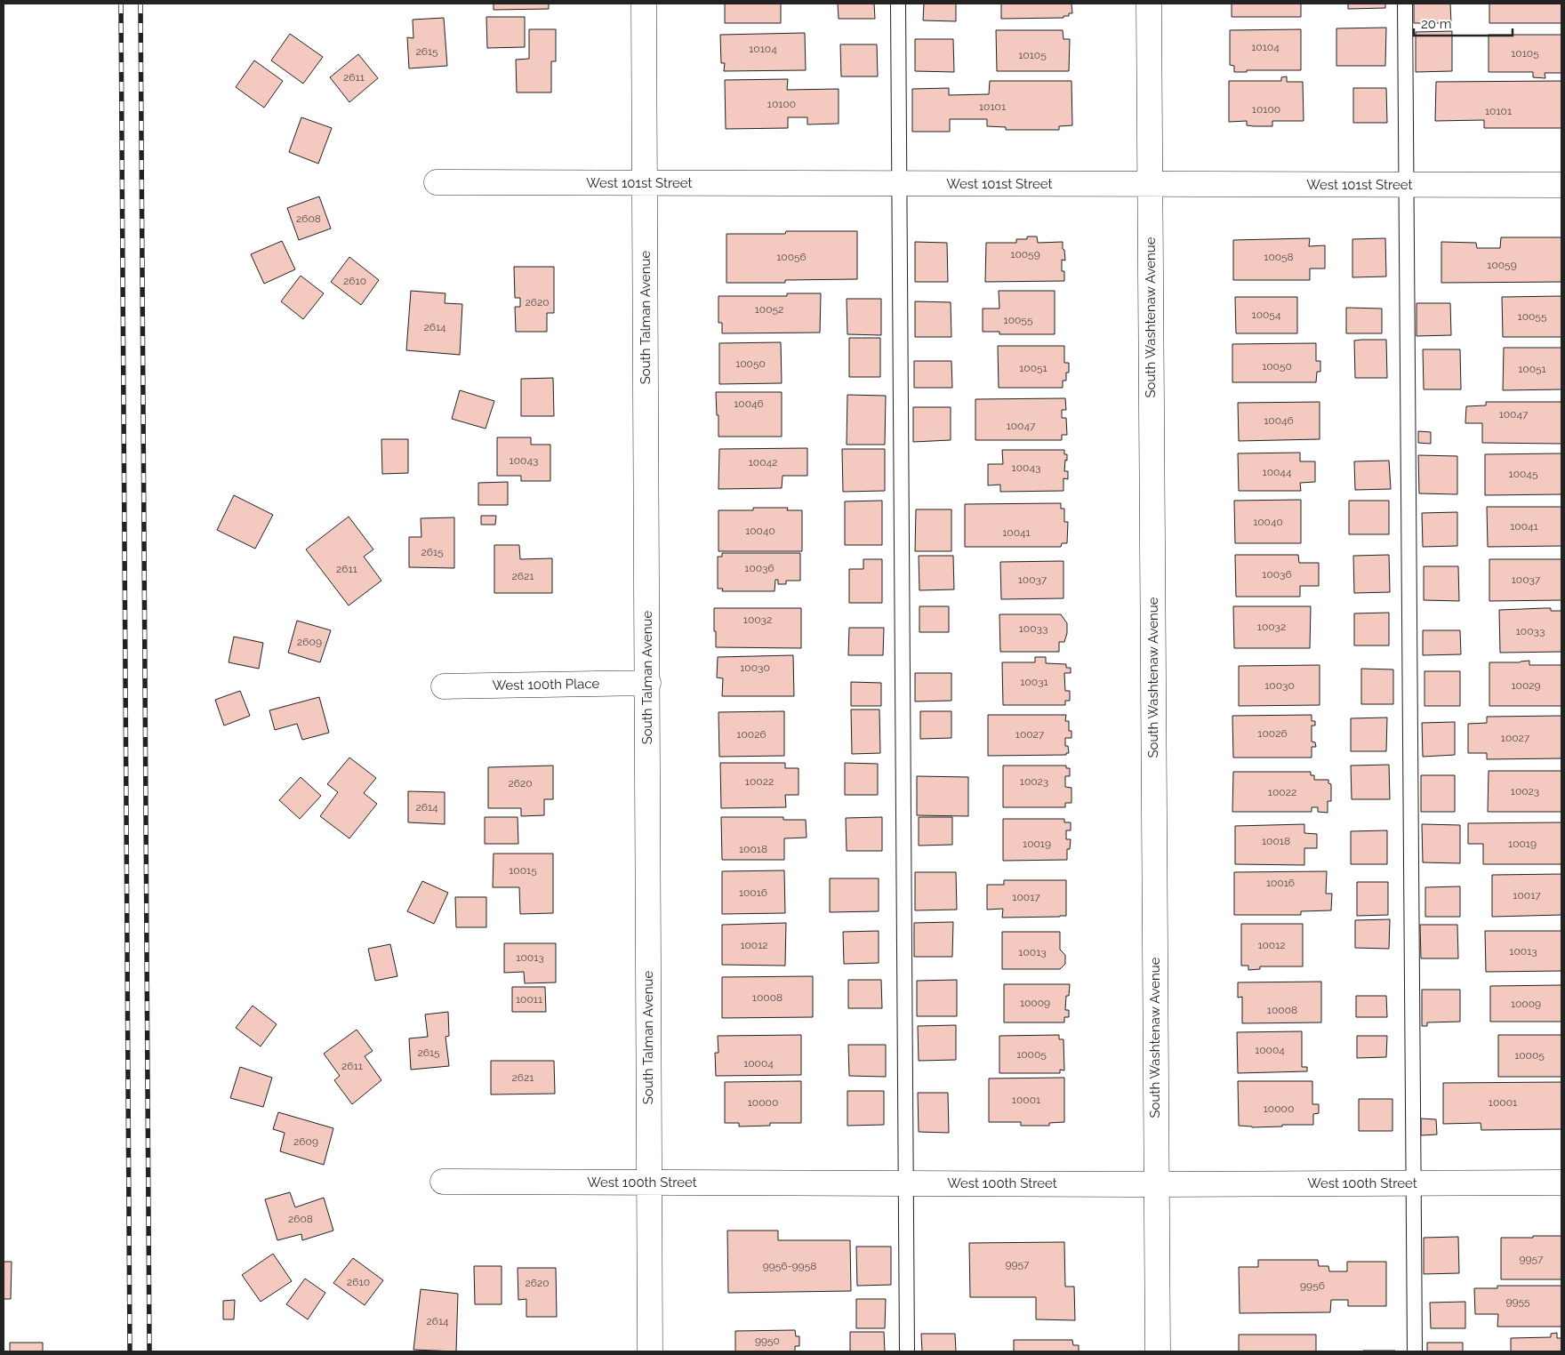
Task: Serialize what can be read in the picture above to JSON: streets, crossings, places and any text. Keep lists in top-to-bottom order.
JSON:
{
  "streets": {
    "street": [
      "West 101st Street",
      "South Talman Avenue",
      "South Washtenaw Avenue",
      "West 100th Place",
      "West 100th Street"
    ]
  },
  "crossings": [
    ["West 101st Street", "South Talman Avenue"],
    ["West 101st Street", "South Washtenaw Avenue"],
    ["South Talman Avenue", "West 100th Place"],
    ["South Talman Avenue", "West 100th Street"],
    ["South Washtenaw Avenue", "West 100th Street"]
  ],
  "house_numbers": [
    "10104",
    "10104",
    "2615",
    "10105",
    "10105",
    "2611",
    "10100",
    "10101",
    "10100",
    "10101",
    "2608",
    "10059",
    "10056",
    "10058",
    "10059",
    "2610",
    "2620",
    "10052",
    "10054",
    "10055",
    "10055",
    "2614",
    "10050",
    "10050",
    "10051",
    "10051",
    "10046",
    "10047",
    "10046",
    "10047",
    "10043",
    "10042",
    "10043",
    "10044",
    "10045",
    "10040",
    "10041",
    "10040",
    "10041",
    "2615",
    "10036",
    "2611",
    "10036",
    "2621",
    "10037",
    "10037",
    "10032",
    "10032",
    "10033",
    "10033",
    "2609",
    "10030",
    "10031",
    "10030",
    "10029",
    "10026",
    "10026",
    "10027",
    "10027",
    "10022",
    "10023",
    "2620",
    "10023",
    "10022",
    "2614",
    "10018",
    "10019",
    "10019",
    "10018",
    "10015",
    "10016",
    "10016",
    "10017",
    "10017",
    "10012",
    "10012",
    "10013",
    "10013",
    "10013",
    "10008",
    "10011",
    "10009",
    "10009",
    "10008",
    "10004",
    "2615",
    "10005",
    "10005",
    "10004",
    "2611",
    "2621",
    "10001",
    "10000",
    "10001",
    "10000",
    "2609",
    "2608",
    "9957",
    "9957",
    "9956-9958",
    "2610",
    "2620",
    "9956",
    "9955",
    "2614",
    "9950"
  ],
  "scale_bar": "20 m"
}
